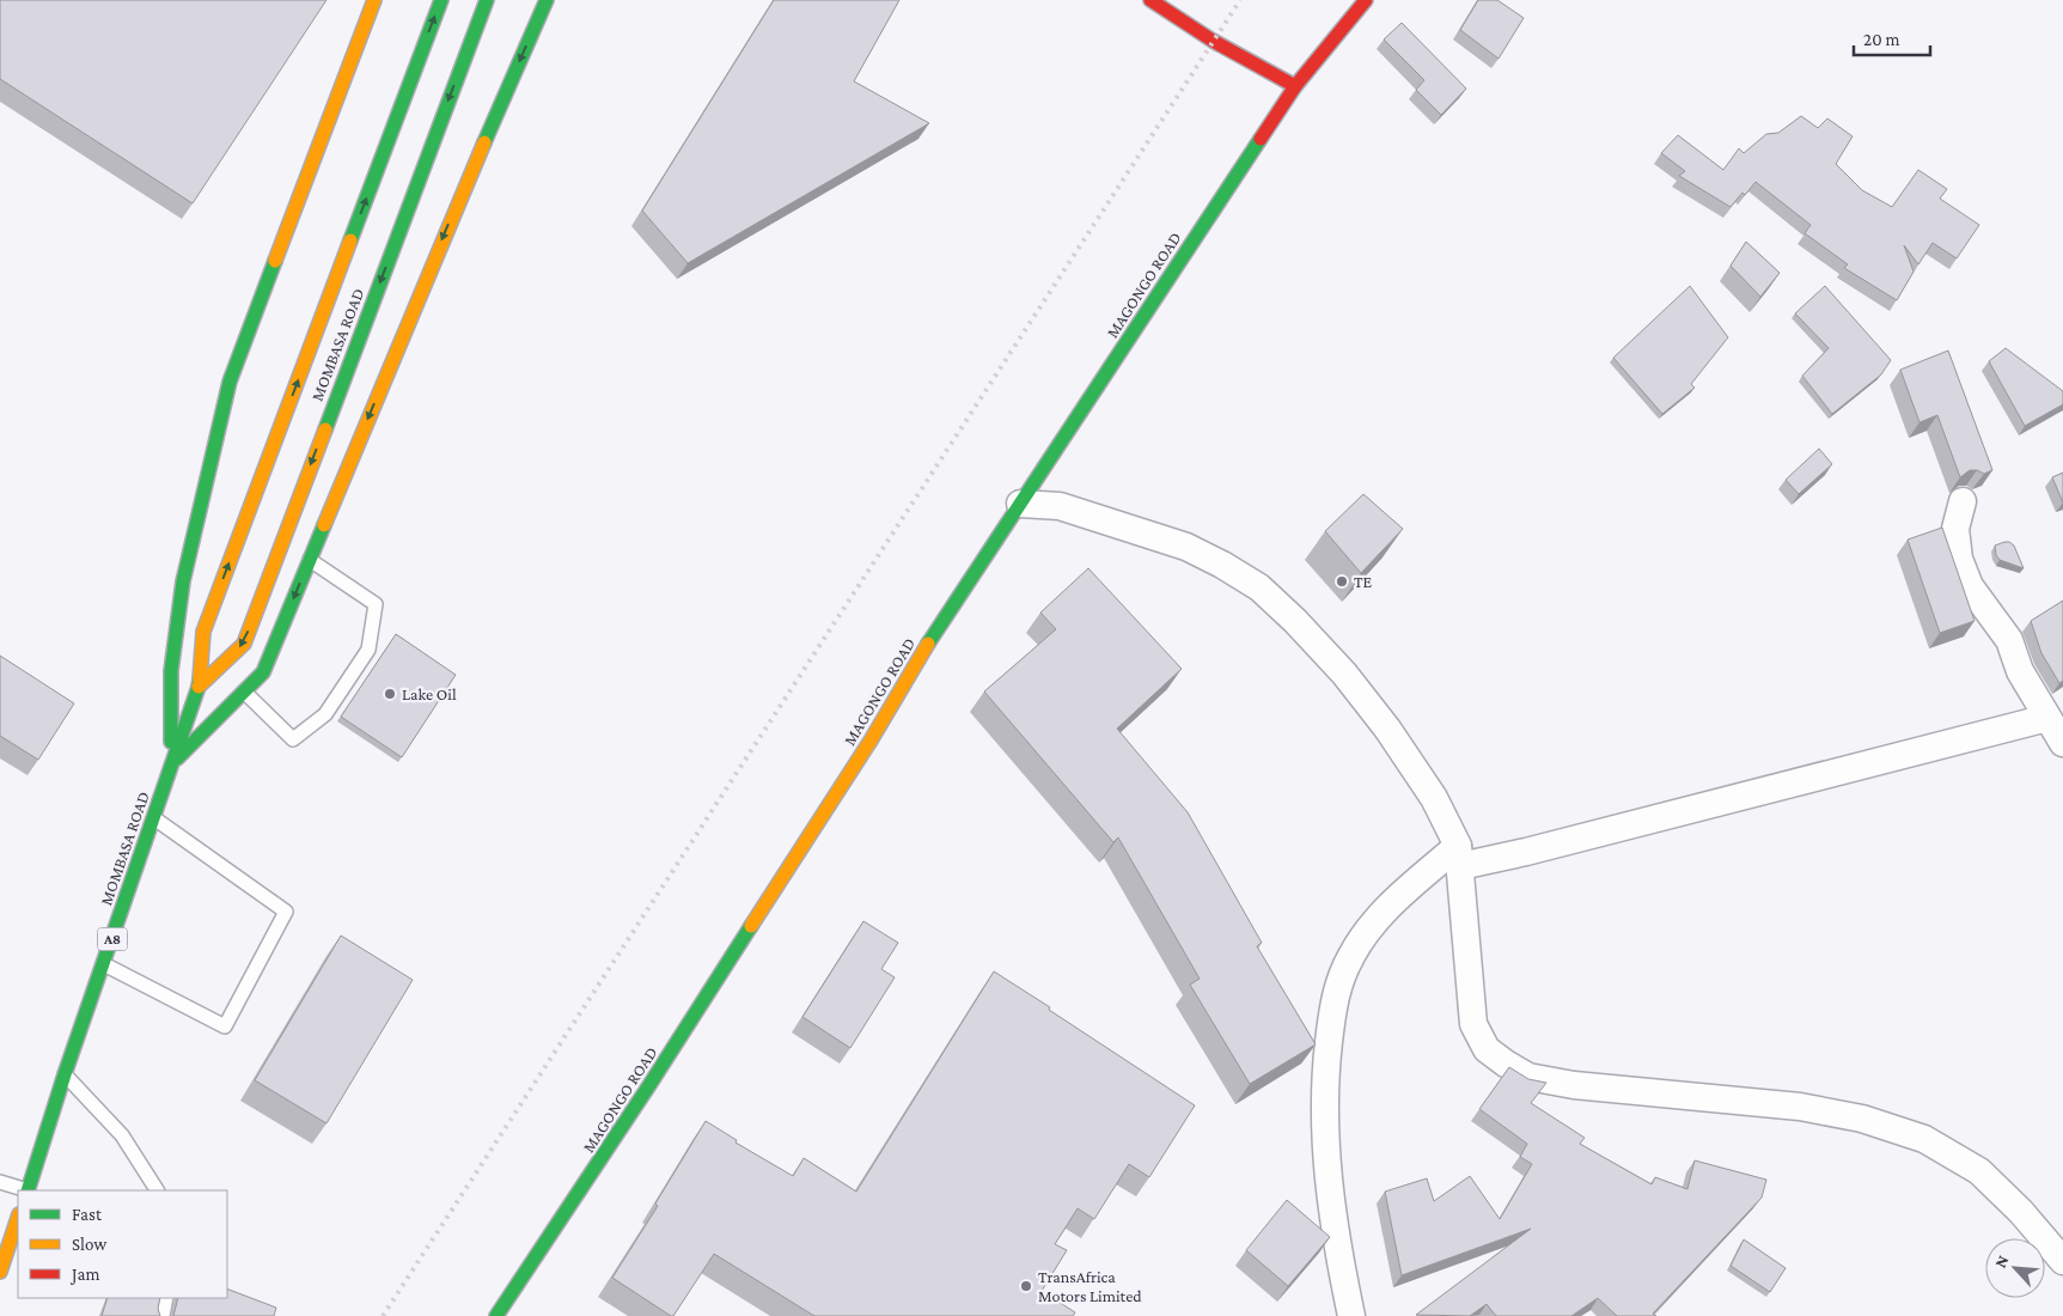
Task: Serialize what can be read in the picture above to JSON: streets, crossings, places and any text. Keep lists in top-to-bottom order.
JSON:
{
  "streets": {
    "main road": ["MAGONGO ROAD", "MOMBASA ROAD", "A8"]
  },
  "places": ["TE", "Lake Oil", "TransAfrica Motors Limited"],
  "legend": ["Fast", "Slow", "Jam"],
  "scale_bar": "20 m",
  "north": "top left"
}
